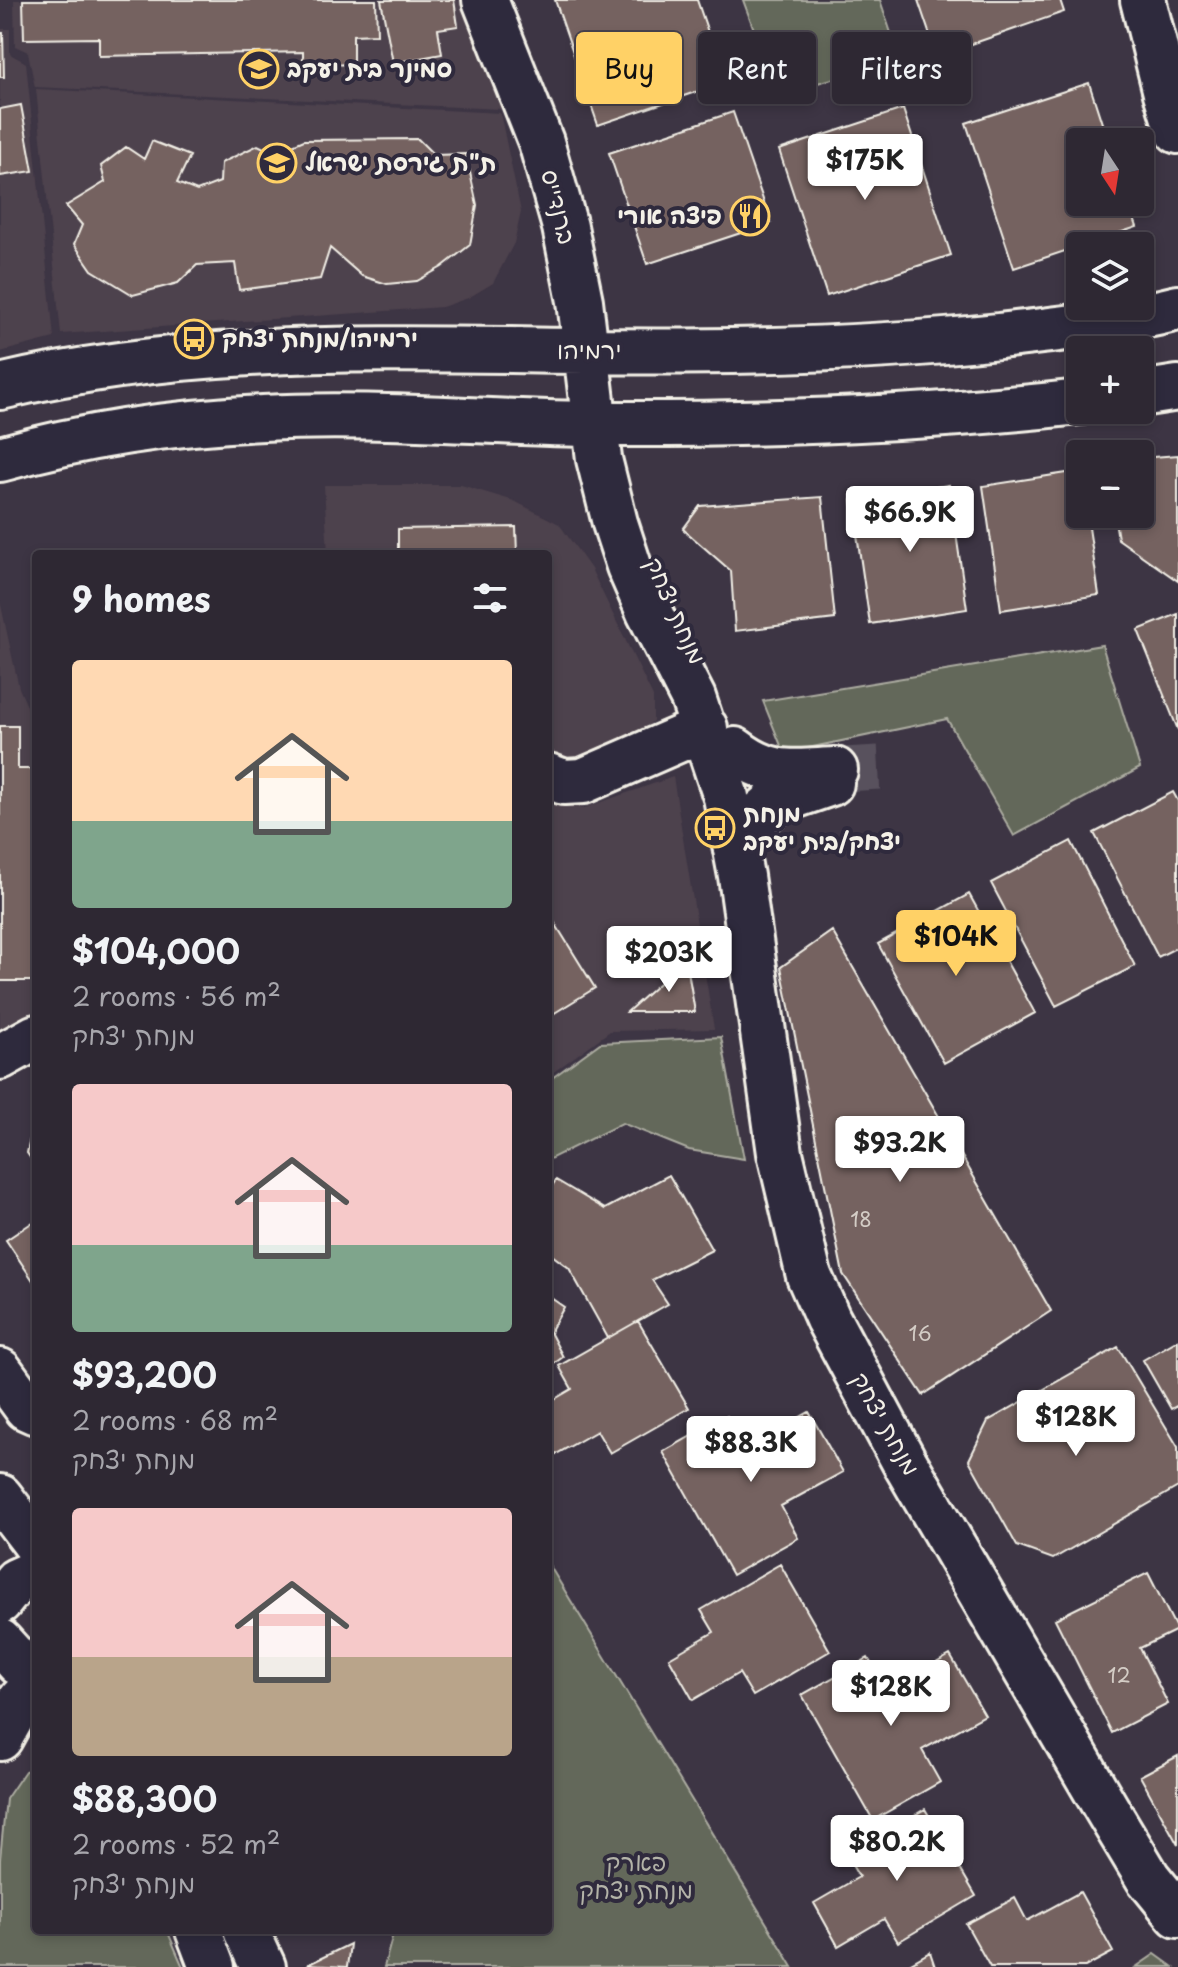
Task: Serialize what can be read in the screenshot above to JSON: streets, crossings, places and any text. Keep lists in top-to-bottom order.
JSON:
{
  "streets": {
    "street": ["ברנדייס", "ירמיהו", "מנחת יצחק"]
  },
  "crossings": [
    ["ברנדייס", "ירמיהו"],
    ["ברנדייס", "מנחת יצחק"]
  ],
  "parks": ["פארק מנחת יצחק"],
  "places": {
    "school or university": ["סמינר בית יעקב", "ת\"ת גירסת ישראל"],
    "restaurant": ["פיצה אורי"],
    "bus stop": ["ירמיהו/מנחת יצחק", "מנחת יצחק/בית יעקב"]
  },
  "house_numbers": ["18", "16", "12"],
  "north": "bottom",
  "page": {
    "chip": ["Buy", "Rent", "Filters"],
    "map_buttons": ["+", "−"],
    "price": [
      "$175K",
      "$66.9K",
      "$104K",
      "$203K",
      "$93.2K",
      "$128K",
      "$88.3K",
      "$128K",
      "$80.2K"
    ],
    "heading": "9 homes",
    "list": [
      {
        "name": "$104,000",
        "note": "2 rooms · 56 m² · מנחת יצחק"
      },
      {
        "name": "$93,200",
        "note": "2 rooms · 68 m² · מנחת יצחק"
      },
      {
        "name": "$88,300",
        "note": "2 rooms · 52 m² · מנחת יצחק"
      }
    ]
  }
}
